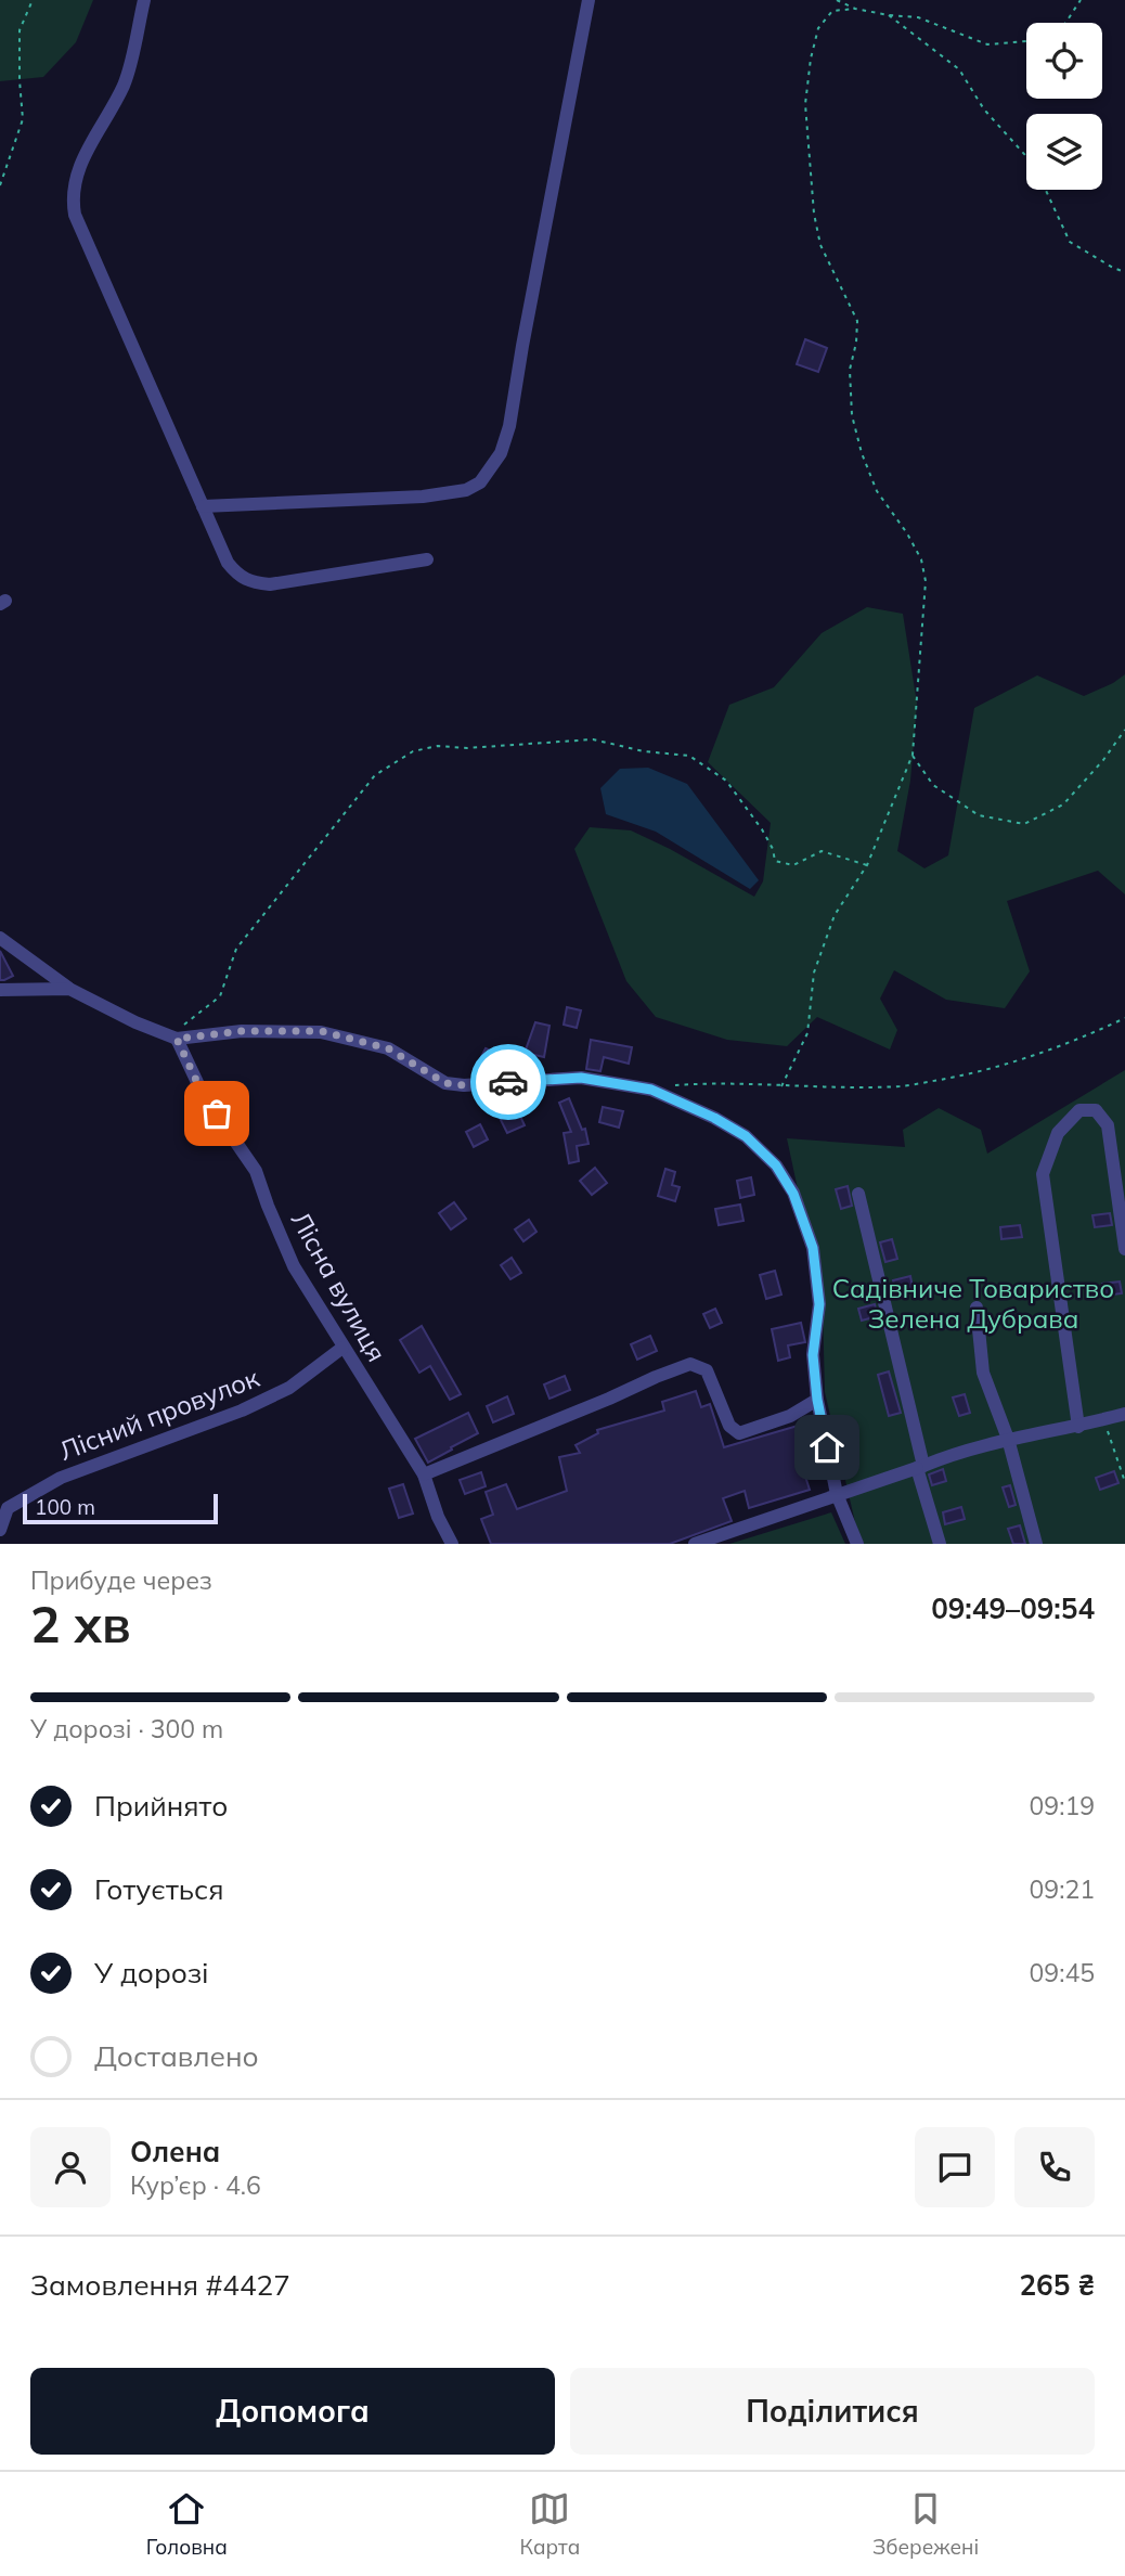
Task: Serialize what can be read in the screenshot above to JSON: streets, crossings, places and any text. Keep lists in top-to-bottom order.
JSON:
{
  "streets": {
    "street": ["Лісна вулиця", "Лісний провулок"]
  },
  "crossings": [
    ["Лісна вулиця", "Лісний провулок"]
  ],
  "parks": ["Садівниче Товариство Зелена Дубрава"],
  "scale_bar": "100 m",
  "page": {
    "scale": "100 m",
    "heading": ["2 хв", "Прибуде через", "09:49–09:54"],
    "panel": [
      "Олена",
      "Кур’єр · 4.6",
      "Замовлення #4427",
      "265 ₴"
    ],
    "bar": "У дорозі · 300 m",
    "list": [
      ["Прийнято", "09:19"],
      ["Готується", "09:21"],
      ["У дорозі", "09:45"],
      "Доставлено"
    ],
    "buttons": ["Допомога", "Поділитися"],
    "tabs": ["Головна", "Карта", "Збережені"]
  }
}
